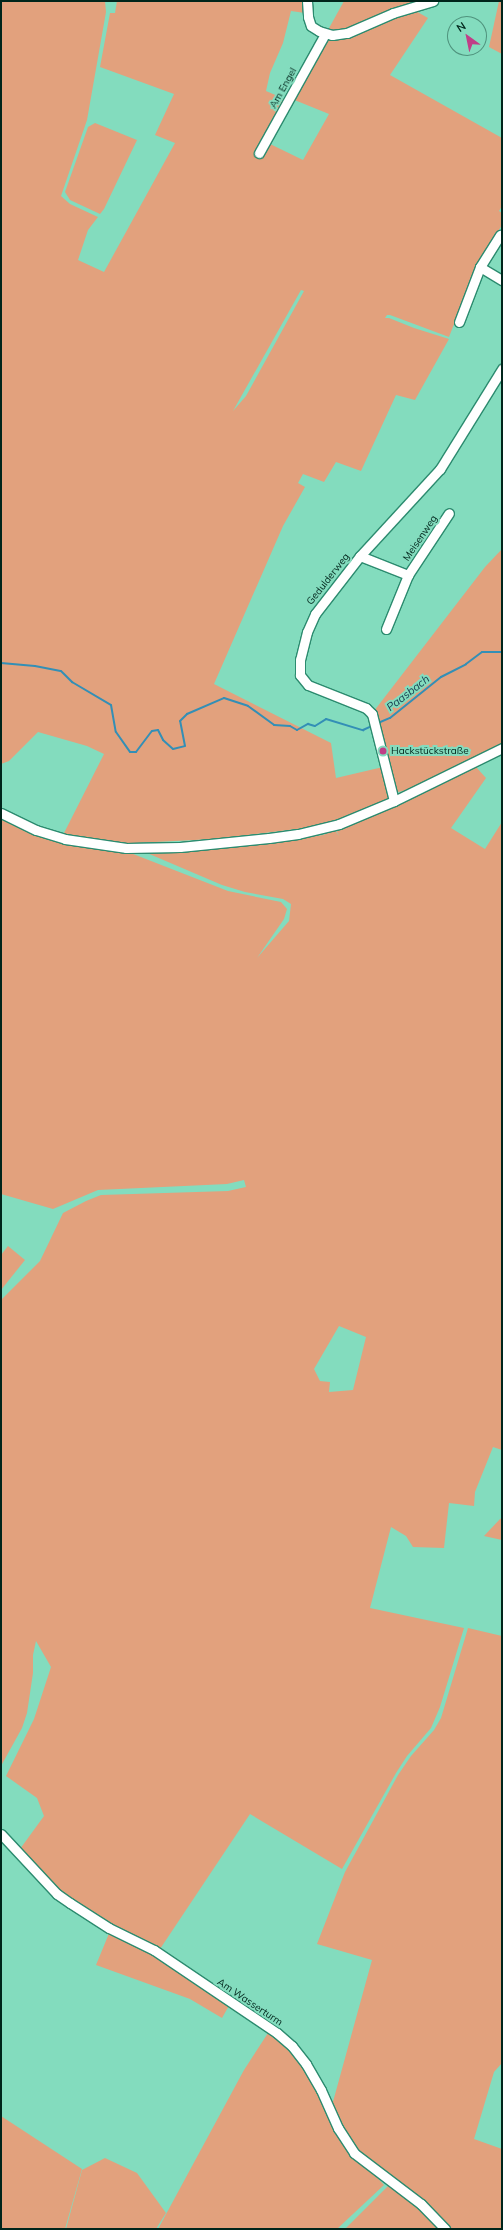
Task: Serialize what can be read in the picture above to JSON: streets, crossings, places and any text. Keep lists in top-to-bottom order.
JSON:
{
  "streets": {
    "street": [
      "Am Engel",
      "Meisenweg",
      "Gedulderweg",
      "Am Wasserturm"
    ]
  },
  "crossings": [
    ["Meisenweg", "Gedulderweg"]
  ],
  "water": ["Paasbach"],
  "places": ["Hackstückstraße"],
  "north": "top left"
}
